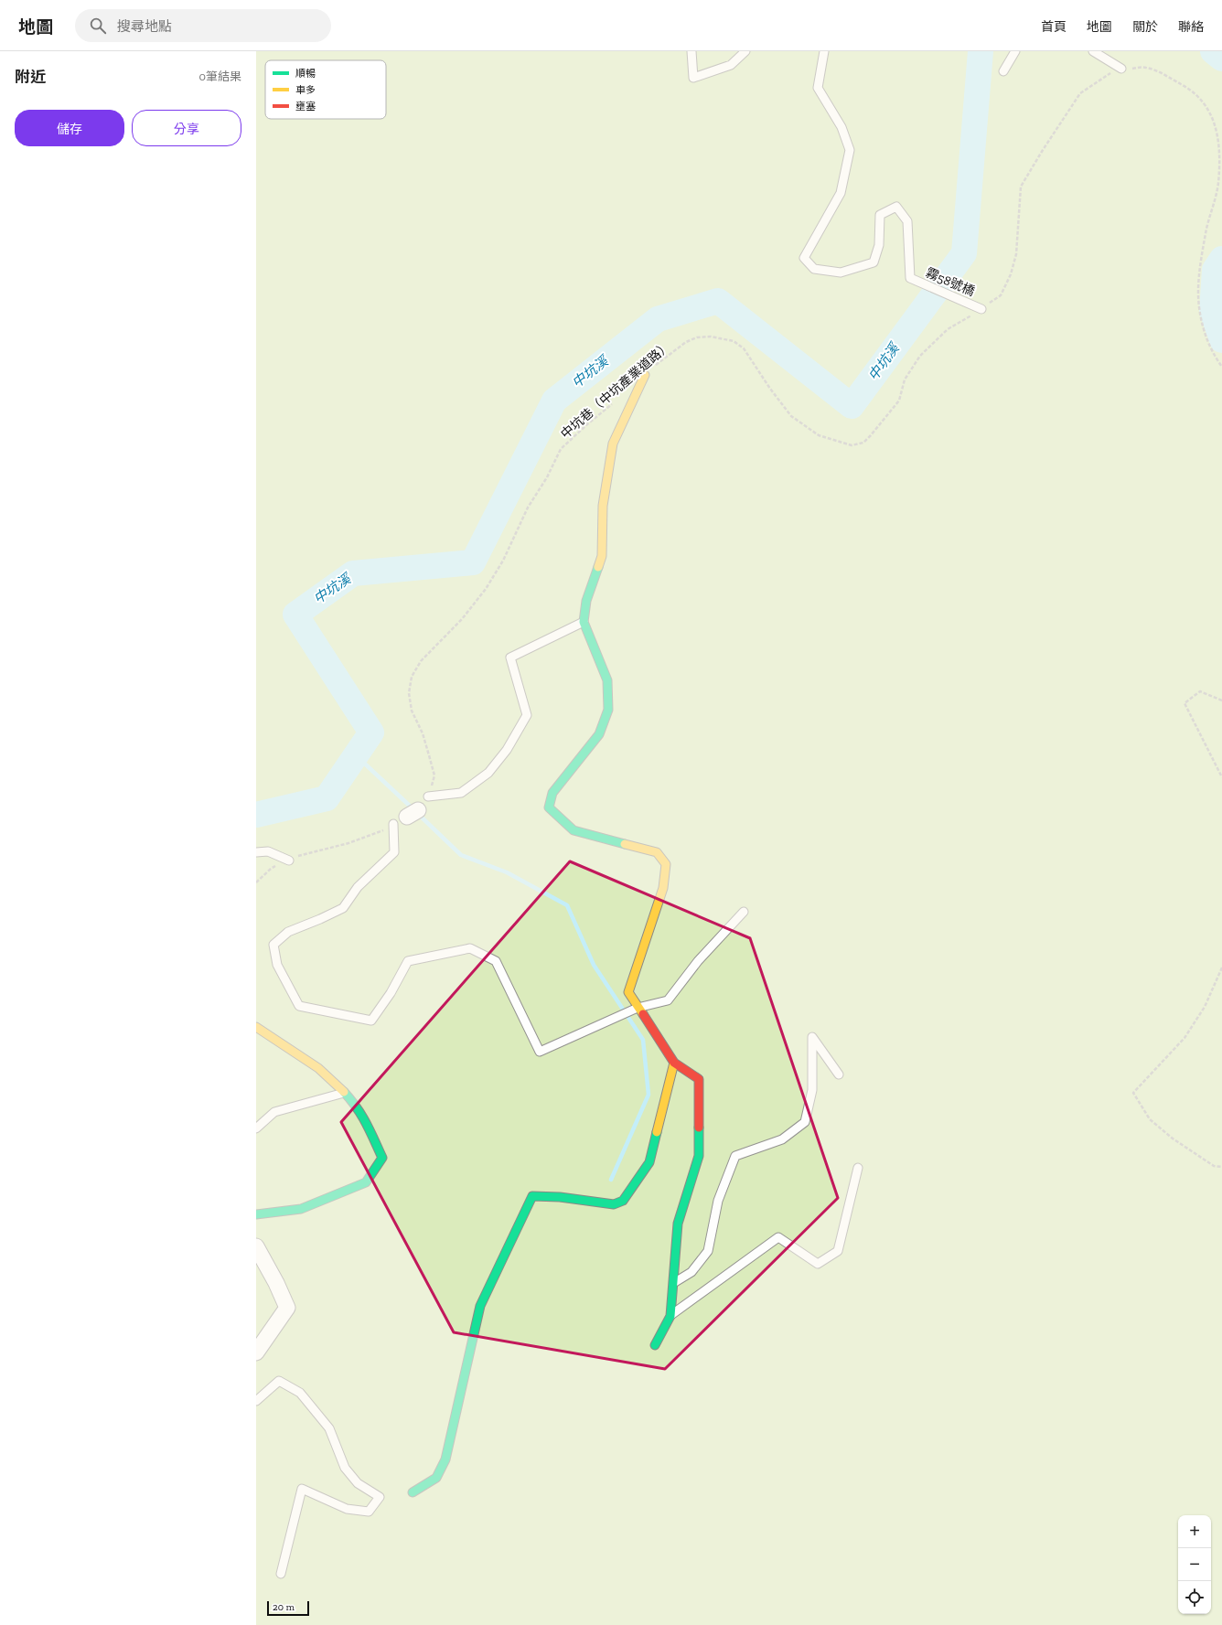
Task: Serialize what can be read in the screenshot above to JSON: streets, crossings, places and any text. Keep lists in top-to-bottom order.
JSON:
{
  "streets": {
    "lane": ["霧58號橋"],
    "path": ["中坑巷（中坑產業道路）"]
  },
  "crossings": [
    ["霧58號橋", "中坑巷（中坑產業道路）"]
  ],
  "water": ["中坑溪"],
  "legend": ["順暢", "車多", "壅塞"],
  "scale_bar": "20 m",
  "page": {
    "header": "地圖",
    "search": "搜尋地點",
    "nav": [
      "首頁",
      "地圖",
      "關於",
      "聯絡"
    ],
    "heading": ["附近", "0筆結果"],
    "buttons": ["儲存", "分享"],
    "map_buttons": ["+", "−"],
    "scale": "20 m"
  }
}
